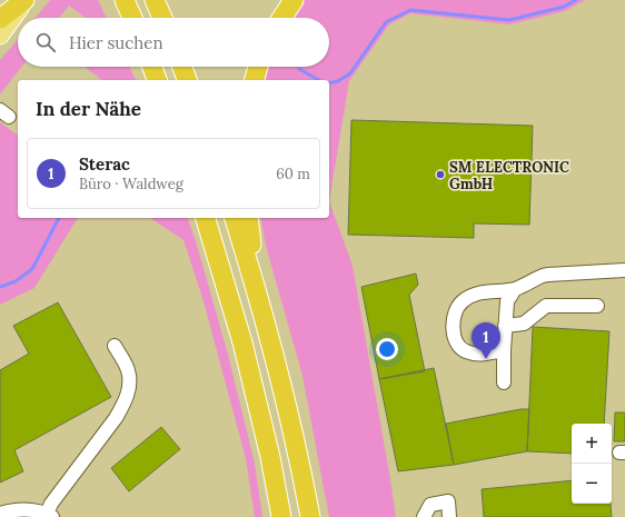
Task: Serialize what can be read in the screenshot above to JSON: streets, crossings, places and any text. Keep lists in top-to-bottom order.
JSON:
{
  "places": ["SM ELECTRONIC GmbH"],
  "page": {
    "search": "Hier suchen",
    "heading": "In der Nähe",
    "list": [
      {
        "mark": "1",
        "name": "Sterac",
        "note": "Büro · Waldweg",
        "value": "60 m"
      }
    ],
    "pins": "1",
    "map_buttons": ["+", "−"]
  }
}
